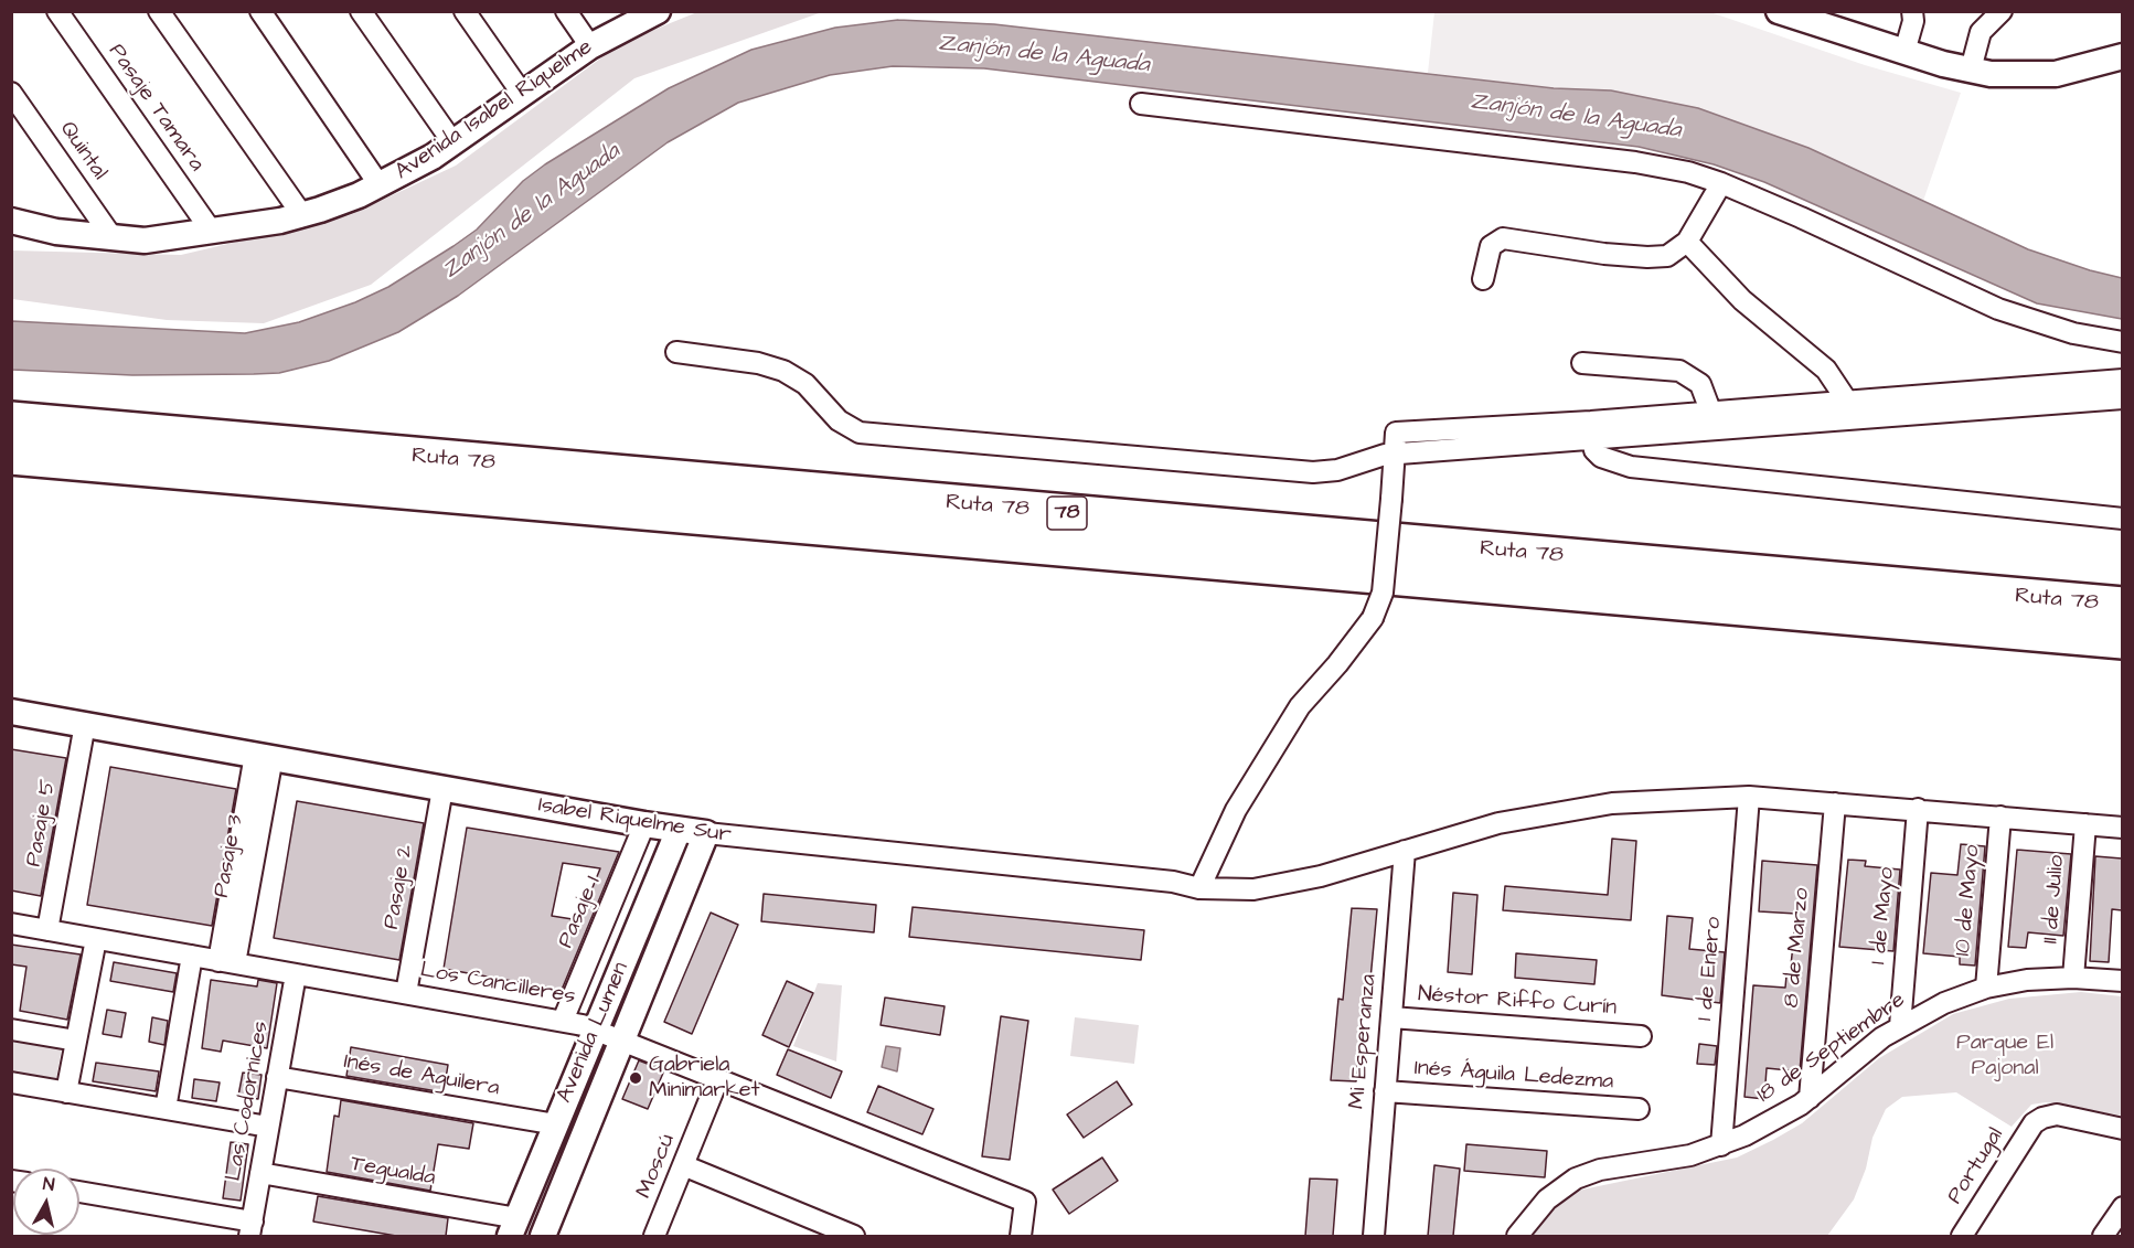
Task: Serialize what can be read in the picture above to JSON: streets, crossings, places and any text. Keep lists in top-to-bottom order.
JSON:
{
  "streets": {
    "highway": ["Ruta 78", "78"],
    "street": [
      "Pasaje Tamara",
      "Avenida Isabel Riquelme",
      "Quintal",
      "Isabel Riquelme Sur",
      "Pasaje 5",
      "Pasaje 2",
      "11 de Julio",
      "10 de Mayo",
      "Pasaje 1",
      "1 de Mayo",
      "8 de Marzo",
      "1 de Enero",
      "Los Cancilleres",
      "Néstor Riffo Curín",
      "Avenida Lumen",
      "Mi Esperanza",
      "18 de Septiembre",
      "Inés de Aguilera",
      "Inés Águila Ledezma",
      "Las Codornices",
      "Moscú",
      "Portugal",
      "Tegualda"
    ]
  },
  "crossings": [
    ["Pasaje Tamara", "Avenida Isabel Riquelme"],
    ["Avenida Isabel Riquelme", "Quintal"],
    ["Isabel Riquelme Sur", "Pasaje 5"],
    ["Isabel Riquelme Sur", "Pasaje 2"],
    ["Isabel Riquelme Sur", "11 de Julio"],
    ["Isabel Riquelme Sur", "10 de Mayo"],
    ["Isabel Riquelme Sur", "Pasaje 1"],
    ["Isabel Riquelme Sur", "1 de Mayo"],
    ["Isabel Riquelme Sur", "8 de Marzo"],
    ["Isabel Riquelme Sur", "1 de Enero"],
    ["Isabel Riquelme Sur", "Avenida Lumen"],
    ["Isabel Riquelme Sur", "Mi Esperanza"],
    ["Pasaje 5", "Los Cancilleres"],
    ["Pasaje 2", "Los Cancilleres"],
    ["11 de Julio", "18 de Septiembre"],
    ["10 de Mayo", "18 de Septiembre"],
    ["Pasaje 1", "Los Cancilleres"],
    ["1 de Mayo", "18 de Septiembre"],
    ["8 de Marzo", "18 de Septiembre"],
    ["1 de Enero", "18 de Septiembre"],
    ["Los Cancilleres", "Avenida Lumen"],
    ["Los Cancilleres", "Las Codornices"],
    ["Los Cancilleres", "Moscú"],
    ["Néstor Riffo Curín", "Mi Esperanza"],
    ["Avenida Lumen", "Inés de Aguilera"],
    ["Avenida Lumen", "Tegualda"],
    ["Mi Esperanza", "Inés Águila Ledezma"],
    ["Inés de Aguilera", "Las Codornices"],
    ["Las Codornices", "Tegualda"]
  ],
  "water": ["Zanjón de la Aguada"],
  "parks": ["Parque El Pajonal"],
  "places": ["Gabriela Minimarket"],
  "north": "top"
}
